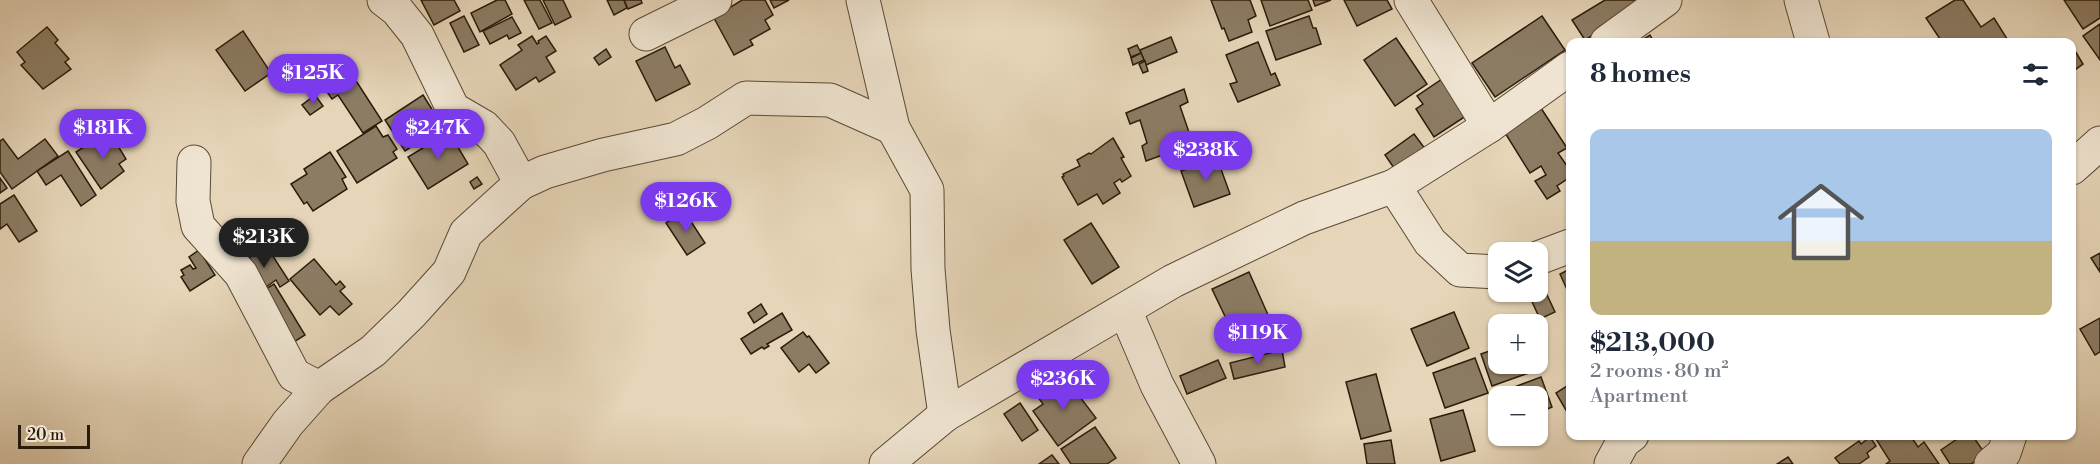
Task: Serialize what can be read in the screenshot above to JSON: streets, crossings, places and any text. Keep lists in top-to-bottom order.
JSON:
{
  "scale_bar": "20 m",
  "page": {
    "heading": "8 homes",
    "price": [
      "$125K",
      "$181K",
      "$247K",
      "$238K",
      "$126K",
      "$213K",
      "$119K",
      "$236K"
    ],
    "list": [
      {
        "name": "$213,000",
        "note": "2 rooms · 80 m² · Apartment"
      }
    ],
    "map_buttons": ["+", "−"],
    "scale": "20 m"
  }
}
